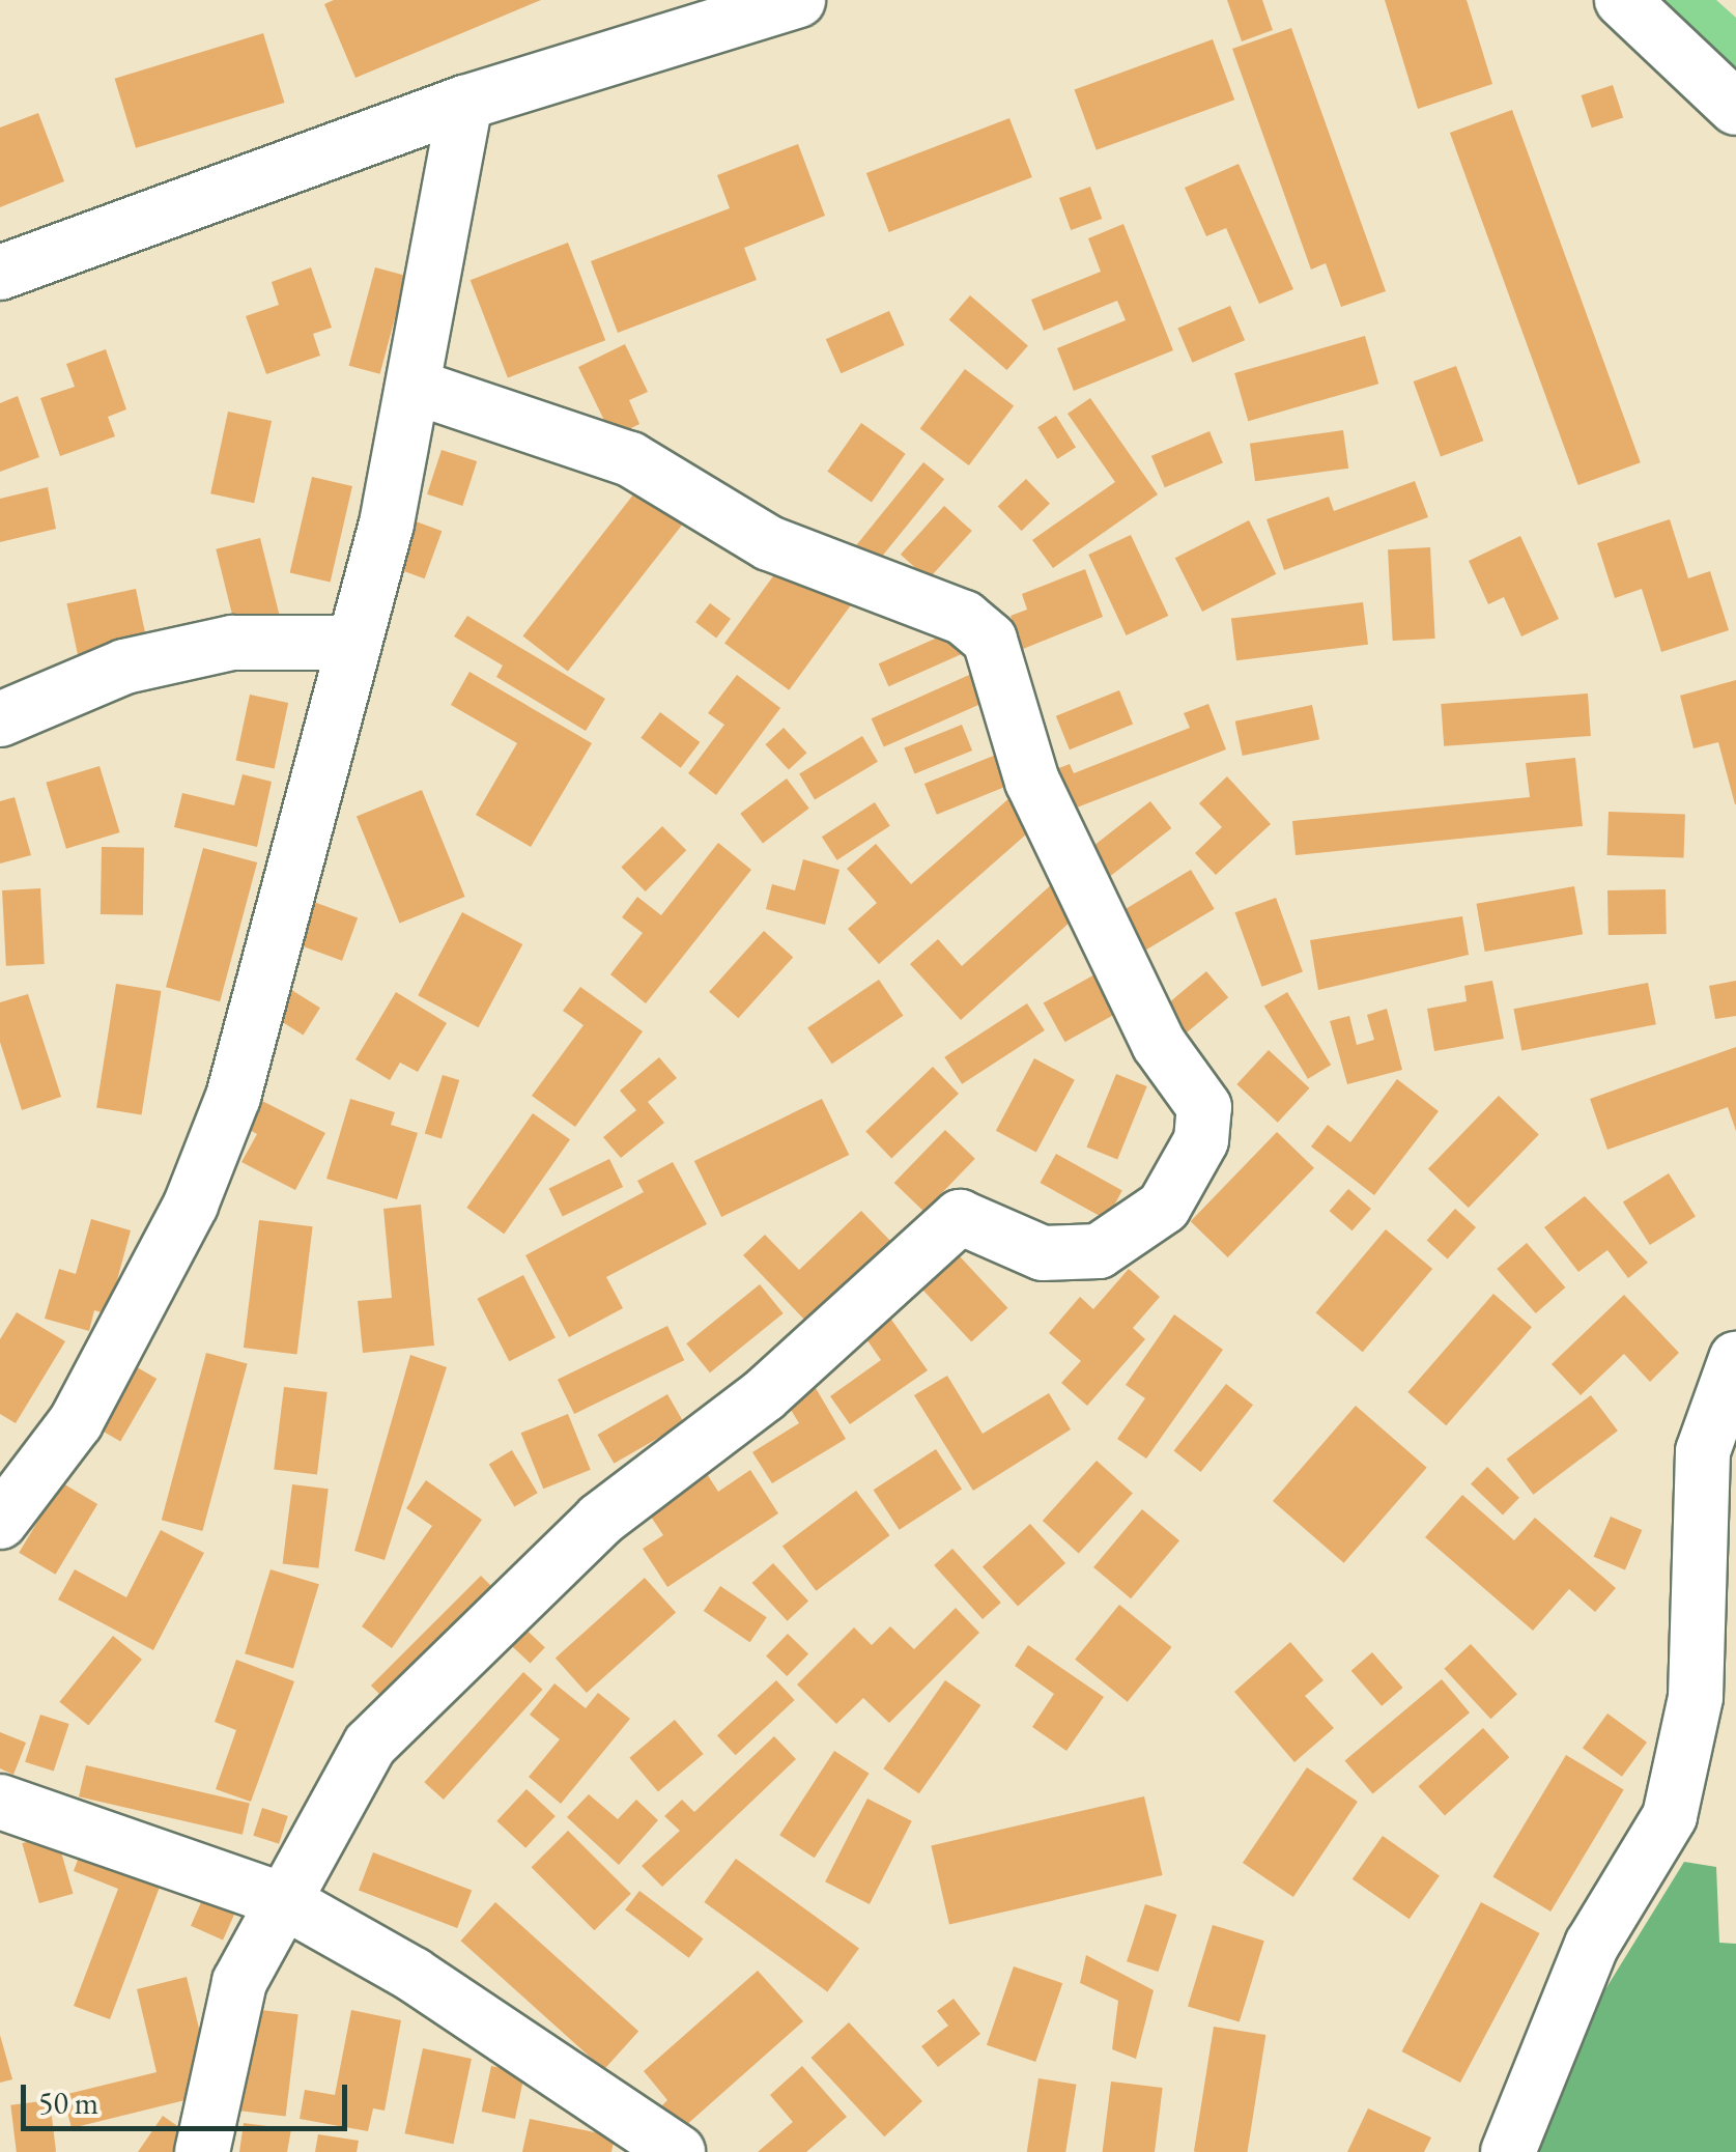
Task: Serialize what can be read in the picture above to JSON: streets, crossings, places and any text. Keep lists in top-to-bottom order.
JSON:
{
  "scale_bar": "50 m"
}
